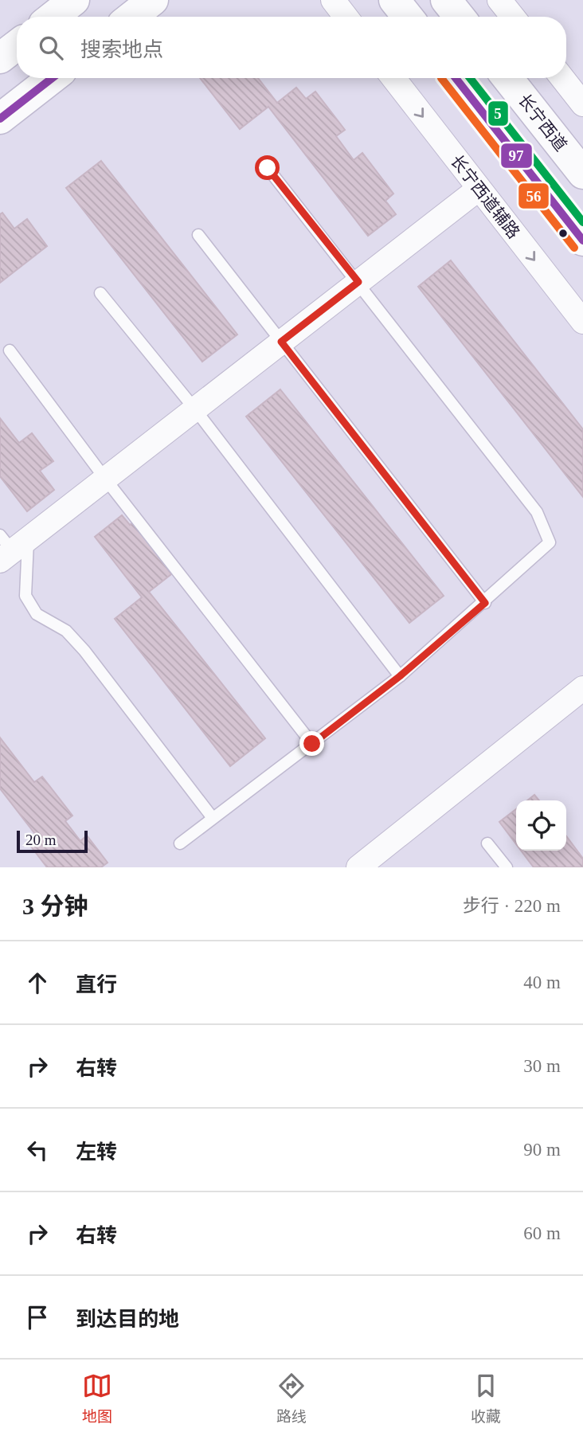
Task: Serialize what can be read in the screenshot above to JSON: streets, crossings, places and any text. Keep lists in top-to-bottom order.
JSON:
{
  "streets": {
    "main road": ["长宁西道"],
    "street": ["长宁西道辅路"]
  },
  "one_way": ["长宁西道辅路"],
  "lines": ["transit line 97", "transit line 56", "transit line 5"],
  "scale_bar": "20 m",
  "page": {
    "search": "搜索地点",
    "scale": "20 m",
    "heading": ["3 分钟", "步行 · 220 m"],
    "list": [
      ["直行", "40 m"],
      ["右转", "30 m"],
      ["左转", "90 m"],
      ["右转", "60 m"],
      "到达目的地"
    ],
    "nav": ["地图", "路线", "收藏"]
  }
}
